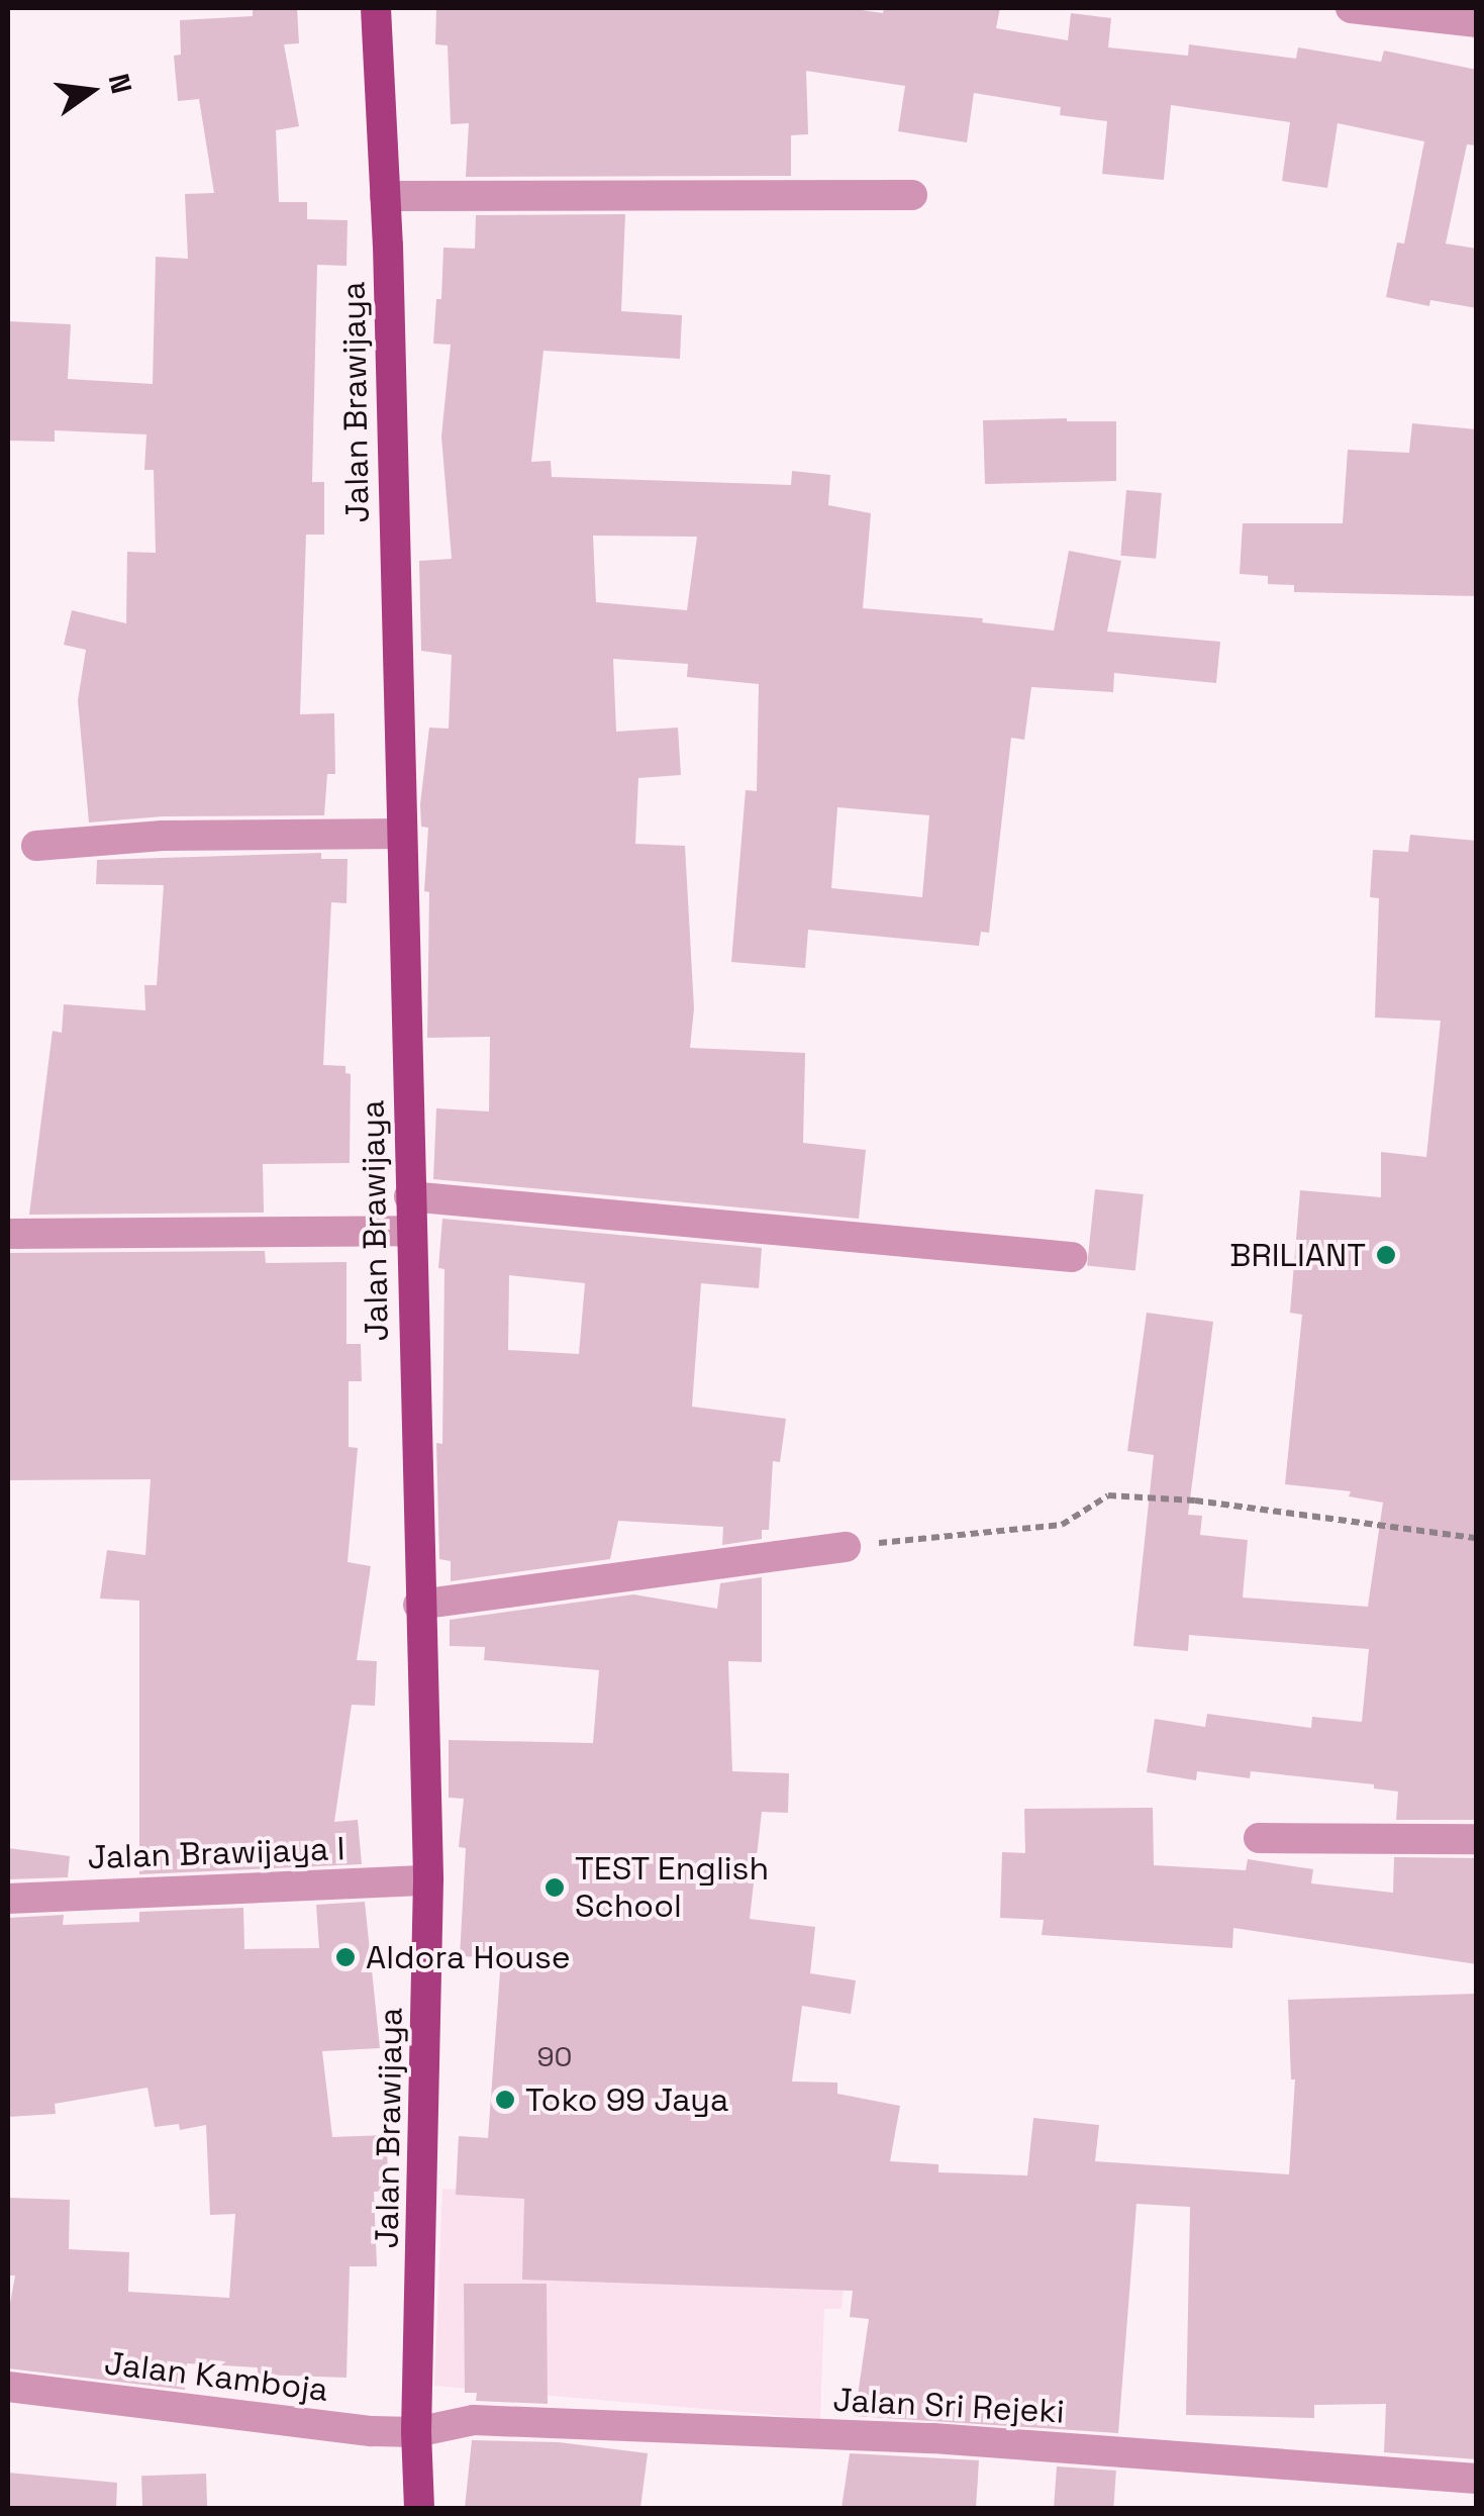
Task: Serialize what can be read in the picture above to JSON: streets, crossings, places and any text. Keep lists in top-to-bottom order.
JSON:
{
  "streets": {
    "main road": ["Jalan Brawijaya"],
    "street": ["Jalan Brawijaya I", "Jalan Kamboja", "Jalan Sri Rejeki"]
  },
  "crossings": [
    ["Jalan Brawijaya", "Jalan Brawijaya I"],
    ["Jalan Brawijaya", "Jalan Kamboja"],
    ["Jalan Brawijaya", "Jalan Sri Rejeki"],
    ["Jalan Kamboja", "Jalan Sri Rejeki"]
  ],
  "places": [
    "BRILIANT",
    "TEST English School",
    "Aldora House",
    "Toko 99 Jaya"
  ],
  "house_numbers": ["90"],
  "north": "right"
}
